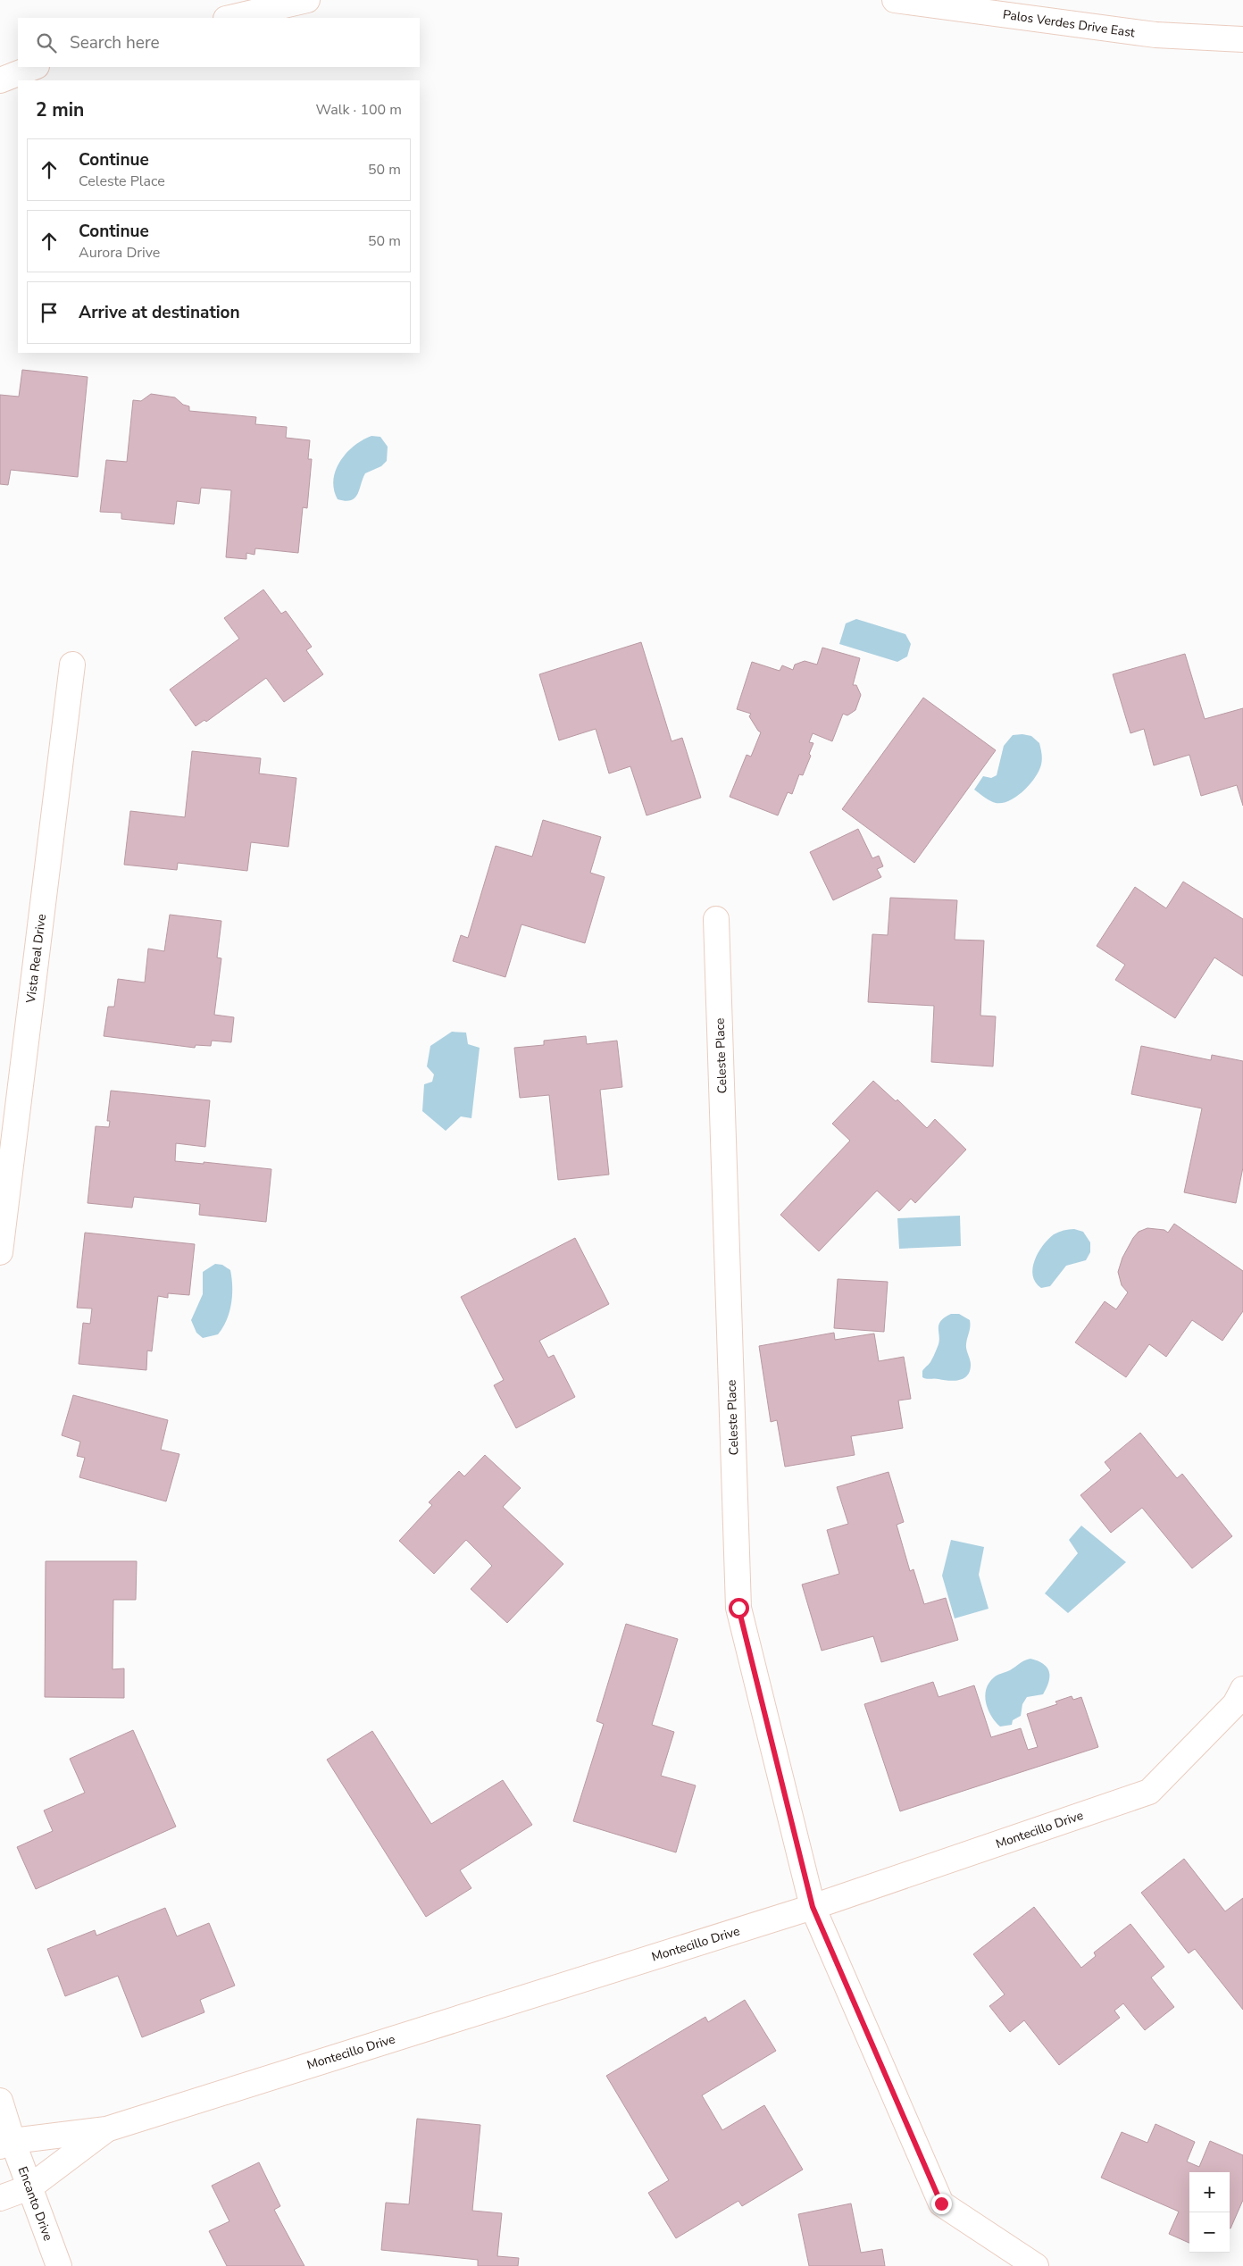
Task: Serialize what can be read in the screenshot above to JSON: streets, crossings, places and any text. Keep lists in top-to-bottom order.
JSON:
{
  "streets": {
    "street": [
      "Palos Verdes Drive East",
      "Vista Real Drive",
      "Celeste Place",
      "Montecillo Drive",
      "Encanto Drive"
    ]
  },
  "crossings": [
    ["Celeste Place", "Montecillo Drive"],
    ["Montecillo Drive", "Encanto Drive"]
  ],
  "page": {
    "search": "Search here",
    "heading": ["2 min", "Walk · 100 m"],
    "list": [
      ["Continue", "Celeste Place", "50 m"],
      ["Continue", "Aurora Drive", "50 m"],
      "Arrive at destination"
    ],
    "map_buttons": ["+", "−"]
  }
}
